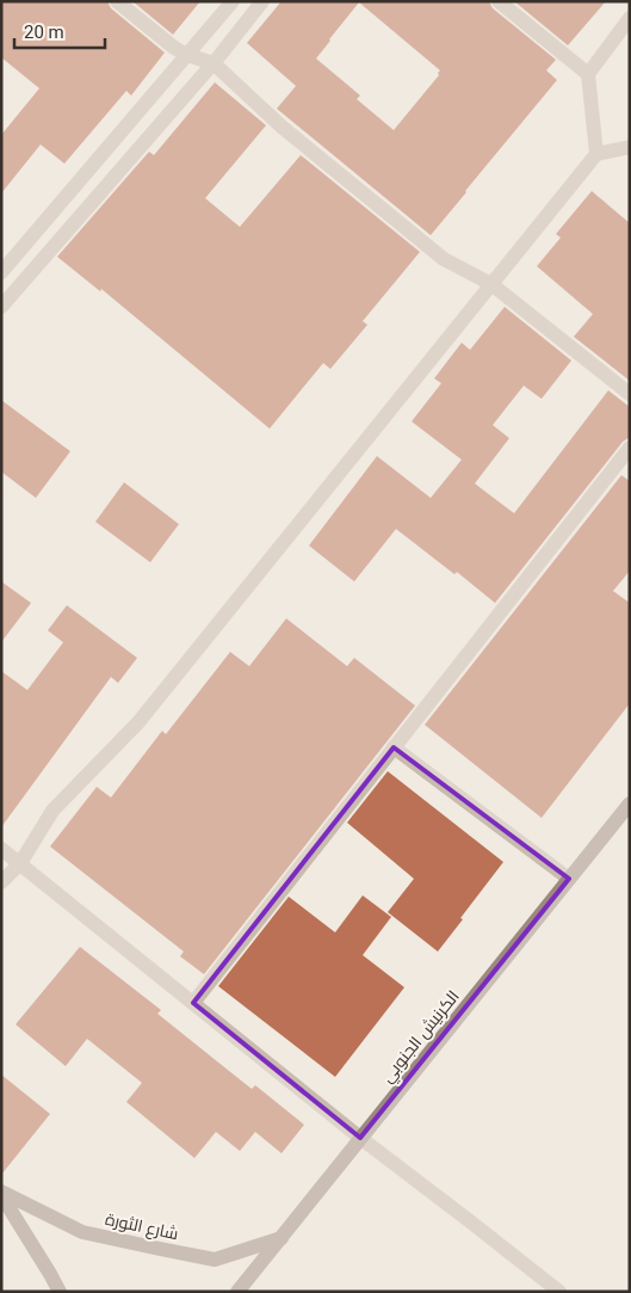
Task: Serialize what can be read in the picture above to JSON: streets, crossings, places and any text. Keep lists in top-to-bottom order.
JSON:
{
  "streets": {
    "main road": ["الكرنيش الجنوبي", "شارع الثورة"]
  },
  "crossings": [
    ["الكرنيش الجنوبي", "شارع الثورة"]
  ],
  "scale_bar": "20 m"
}
